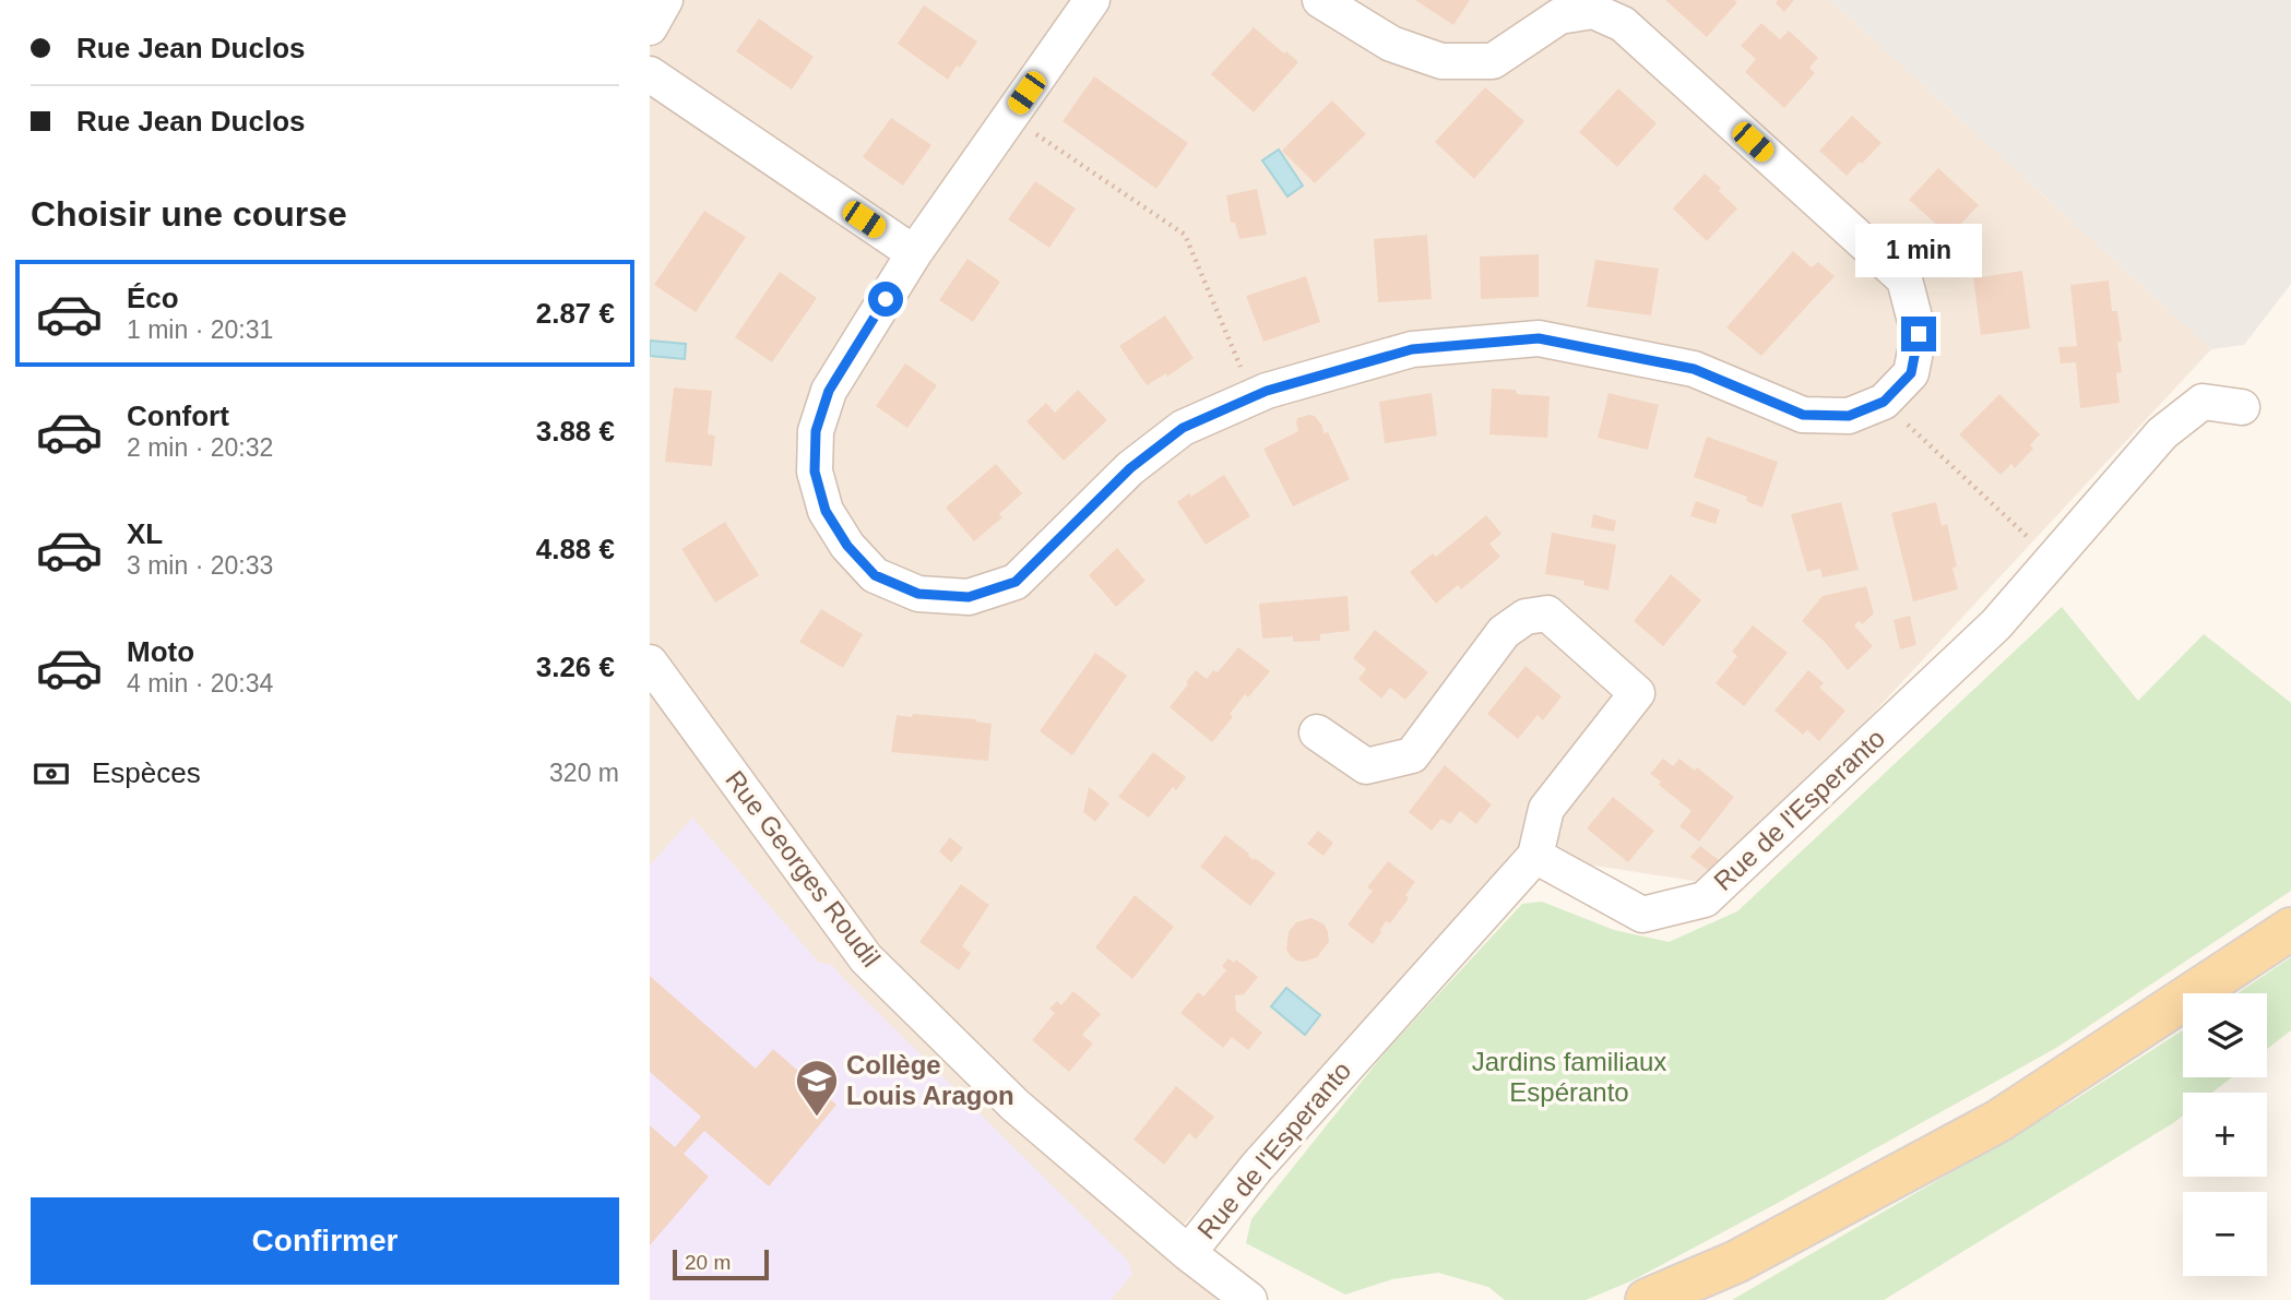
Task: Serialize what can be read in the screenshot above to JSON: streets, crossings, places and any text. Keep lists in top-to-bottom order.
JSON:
{
  "streets": {
    "street": ["Rue de l'Esperanto", "Rue Georges Roudil"]
  },
  "crossings": [
    ["Rue de l'Esperanto", "Rue Georges Roudil"]
  ],
  "parks": ["Jardins familiaux Espéranto"],
  "places": {
    "school or university": ["Collège Louis Aragon"]
  },
  "scale_bar": "20 m",
  "page": {
    "banner": ["Rue Jean Duclos", "Rue Jean Duclos"],
    "heading": "Choisir une course",
    "bubble": "1 min",
    "list": [
      {
        "name": "Éco",
        "note": "1 min · 20:31",
        "value": "2.87 €"
      },
      {
        "name": "Confort",
        "note": "2 min · 20:32",
        "value": "3.88 €"
      },
      {
        "name": "XL",
        "note": "3 min · 20:33",
        "value": "4.88 €"
      },
      {
        "name": "Moto",
        "note": "4 min · 20:34",
        "value": "3.26 €"
      }
    ],
    "pay": ["Espèces", "320 m"],
    "map_buttons": ["+", "−"],
    "buttons": "Confirmer",
    "scale": "20 m"
  }
}
